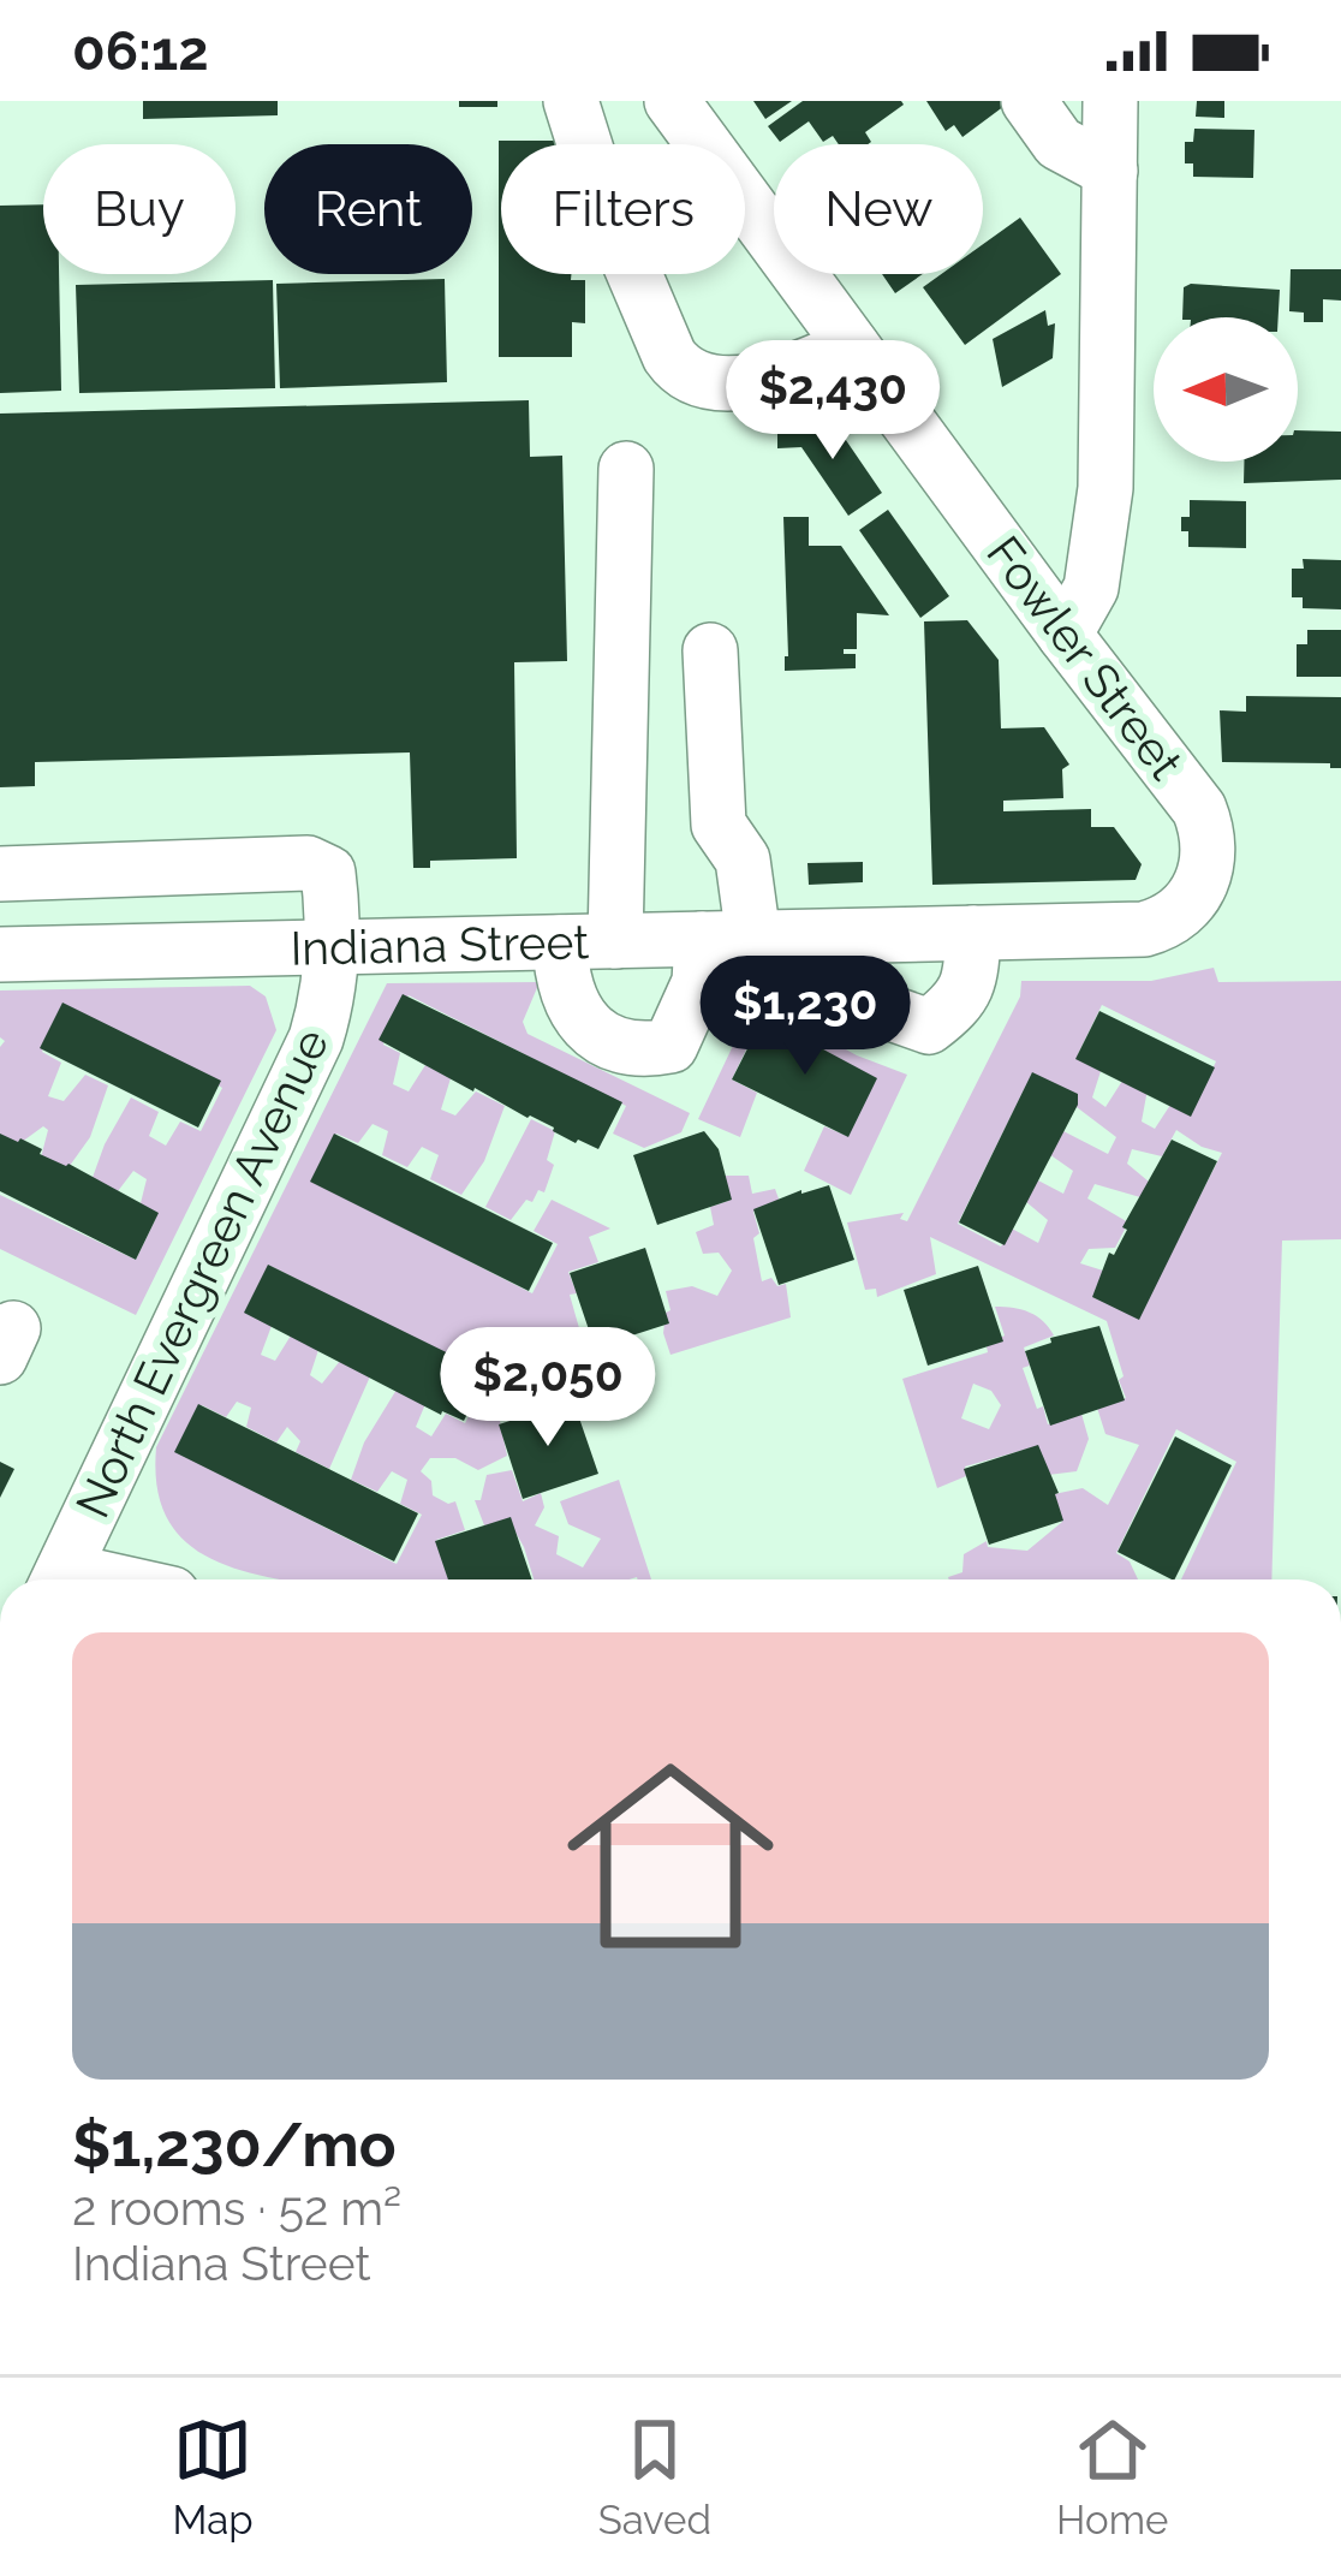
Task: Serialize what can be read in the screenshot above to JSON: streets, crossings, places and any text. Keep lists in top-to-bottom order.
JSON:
{
  "streets": {
    "street": ["Fowler Street", "Indiana Street", "North Evergreen Avenue"]
  },
  "crossings": [
    ["Fowler Street", "Indiana Street"],
    ["Indiana Street", "North Evergreen Avenue"]
  ],
  "north": "left",
  "page": {
    "status": "06:12",
    "chip": [
      "Buy",
      "Rent",
      "Filters",
      "New"
    ],
    "price": ["$2,430", "$1,230", "$2,050"],
    "list": [
      {
        "name": "$1,230/mo",
        "note": "2 rooms · 52 m² · Indiana Street"
      }
    ],
    "tabs": ["Map", "Saved", "Home"]
  }
}
